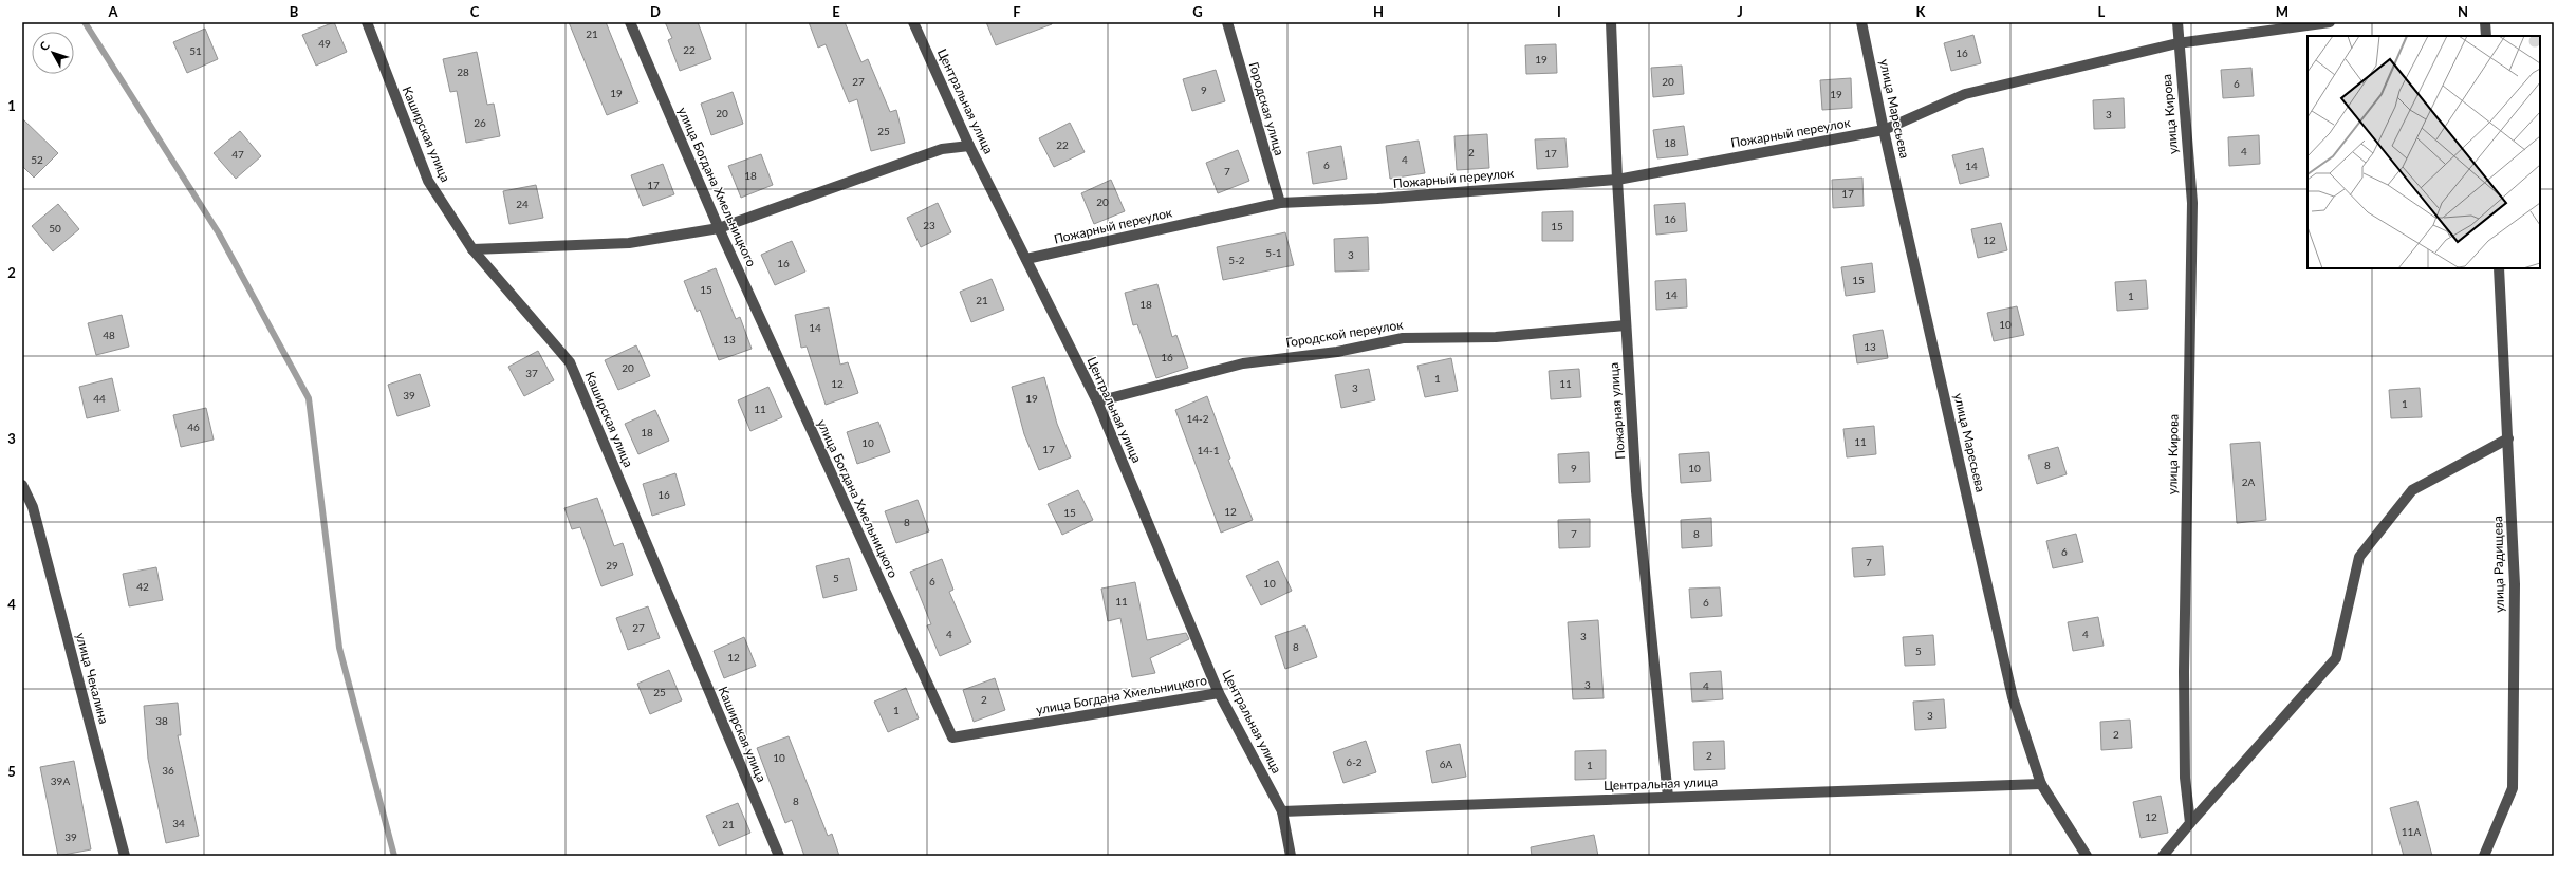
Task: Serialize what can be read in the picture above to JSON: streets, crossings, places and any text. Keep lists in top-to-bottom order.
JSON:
{
  "streets": {
    "street": [
      "Центральная улица",
      "Городская улица",
      "улица Маресьева",
      "улица Кирова",
      "Пожарный переулок",
      "Каширская улица",
      "улица Богдана Хмельницкого",
      "Городской переулок",
      "Пожарная улица",
      "улица Радищева",
      "улица Чекалина"
    ]
  },
  "crossings": [
    ["Центральная улица", "улица Маресьева"],
    ["Центральная улица", "Пожарный переулок"],
    ["Центральная улица", "улица Богдана Хмельницкого"],
    ["Центральная улица", "Городской переулок"],
    ["Центральная улица", "Пожарная улица"],
    ["Городская улица", "Пожарный переулок"],
    ["улица Маресьева", "Пожарный переулок"],
    ["Пожарный переулок", "Пожарная улица"],
    ["Городской переулок", "Пожарная улица"]
  ],
  "house_numbers": [
    "21",
    "49",
    "22",
    "51",
    "16",
    "19",
    "28",
    "27",
    "20",
    "6",
    "9",
    "19",
    "19",
    "20",
    "3",
    "26",
    "25",
    "18",
    "22",
    "4",
    "2",
    "17",
    "47",
    "52",
    "4",
    "6",
    "14",
    "7",
    "18",
    "17",
    "17",
    "20",
    "24",
    "16",
    "23",
    "15",
    "50",
    "12",
    "5-1",
    "3",
    "5-2",
    "16",
    "15",
    "15",
    "14",
    "1",
    "21",
    "18",
    "10",
    "14",
    "48",
    "13",
    "13",
    "16",
    "20",
    "37",
    "1",
    "12",
    "11",
    "3",
    "39",
    "44",
    "19",
    "1",
    "11",
    "14-2",
    "46",
    "18",
    "11",
    "10",
    "17",
    "14-1",
    "8",
    "9",
    "10",
    "2А",
    "16",
    "12",
    "15",
    "8",
    "7",
    "8",
    "6",
    "7",
    "29",
    "5",
    "6",
    "10",
    "42",
    "11",
    "6",
    "27",
    "4",
    "4",
    "3",
    "8",
    "5",
    "12",
    "3",
    "4",
    "25",
    "2",
    "1",
    "3",
    "38",
    "2",
    "2",
    "10",
    "6-2",
    "6А",
    "1",
    "36",
    "39А",
    "8",
    "12",
    "34",
    "21",
    "11А",
    "39"
  ],
  "north": "top left",
  "grid": {
    "columns": [
      "A",
      "B",
      "C",
      "D",
      "E",
      "F",
      "G",
      "H",
      "I",
      "J",
      "K",
      "L",
      "M",
      "N"
    ],
    "rows": [
      "1",
      "2",
      "3",
      "4",
      "5"
    ]
  }
}
